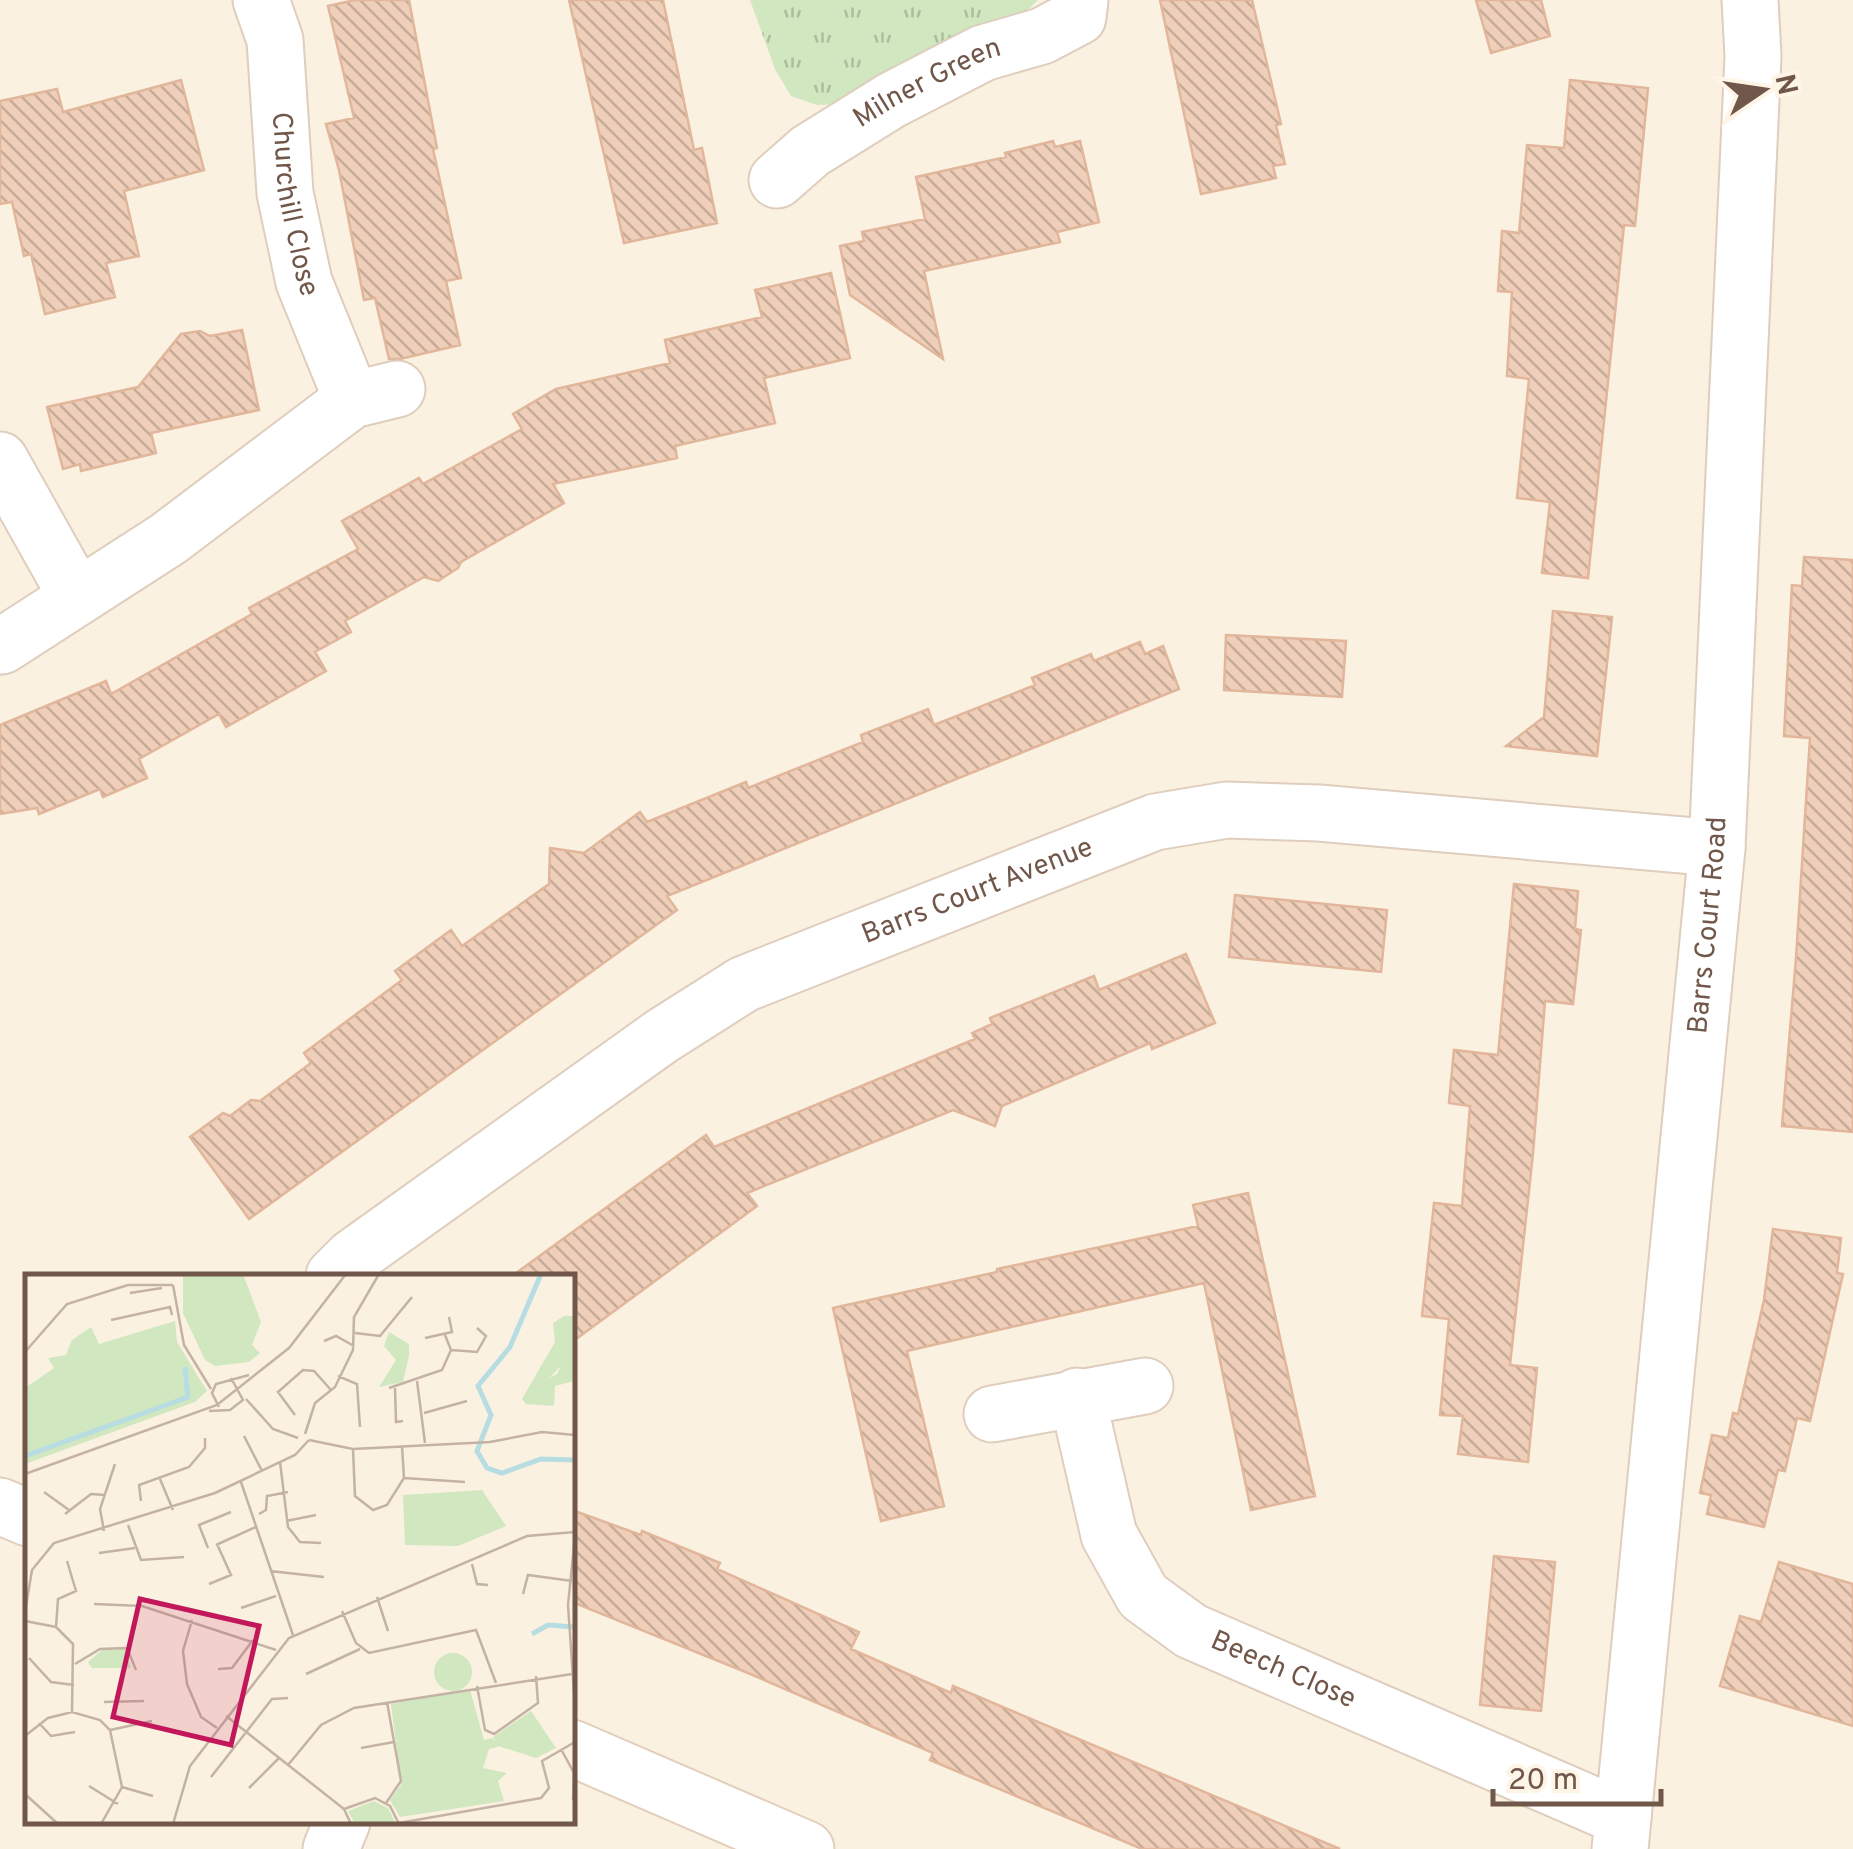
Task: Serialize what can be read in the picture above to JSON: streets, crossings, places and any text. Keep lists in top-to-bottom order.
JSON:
{
  "streets": {
    "street": [
      "Milner Green",
      "Churchill Close",
      "Barrs Court Avenue",
      "Barrs Court Road",
      "Beech Close"
    ]
  },
  "crossings": [
    ["Barrs Court Avenue", "Barrs Court Road"],
    ["Barrs Court Road", "Beech Close"]
  ],
  "scale_bar": "20 m",
  "north": "right"
}
